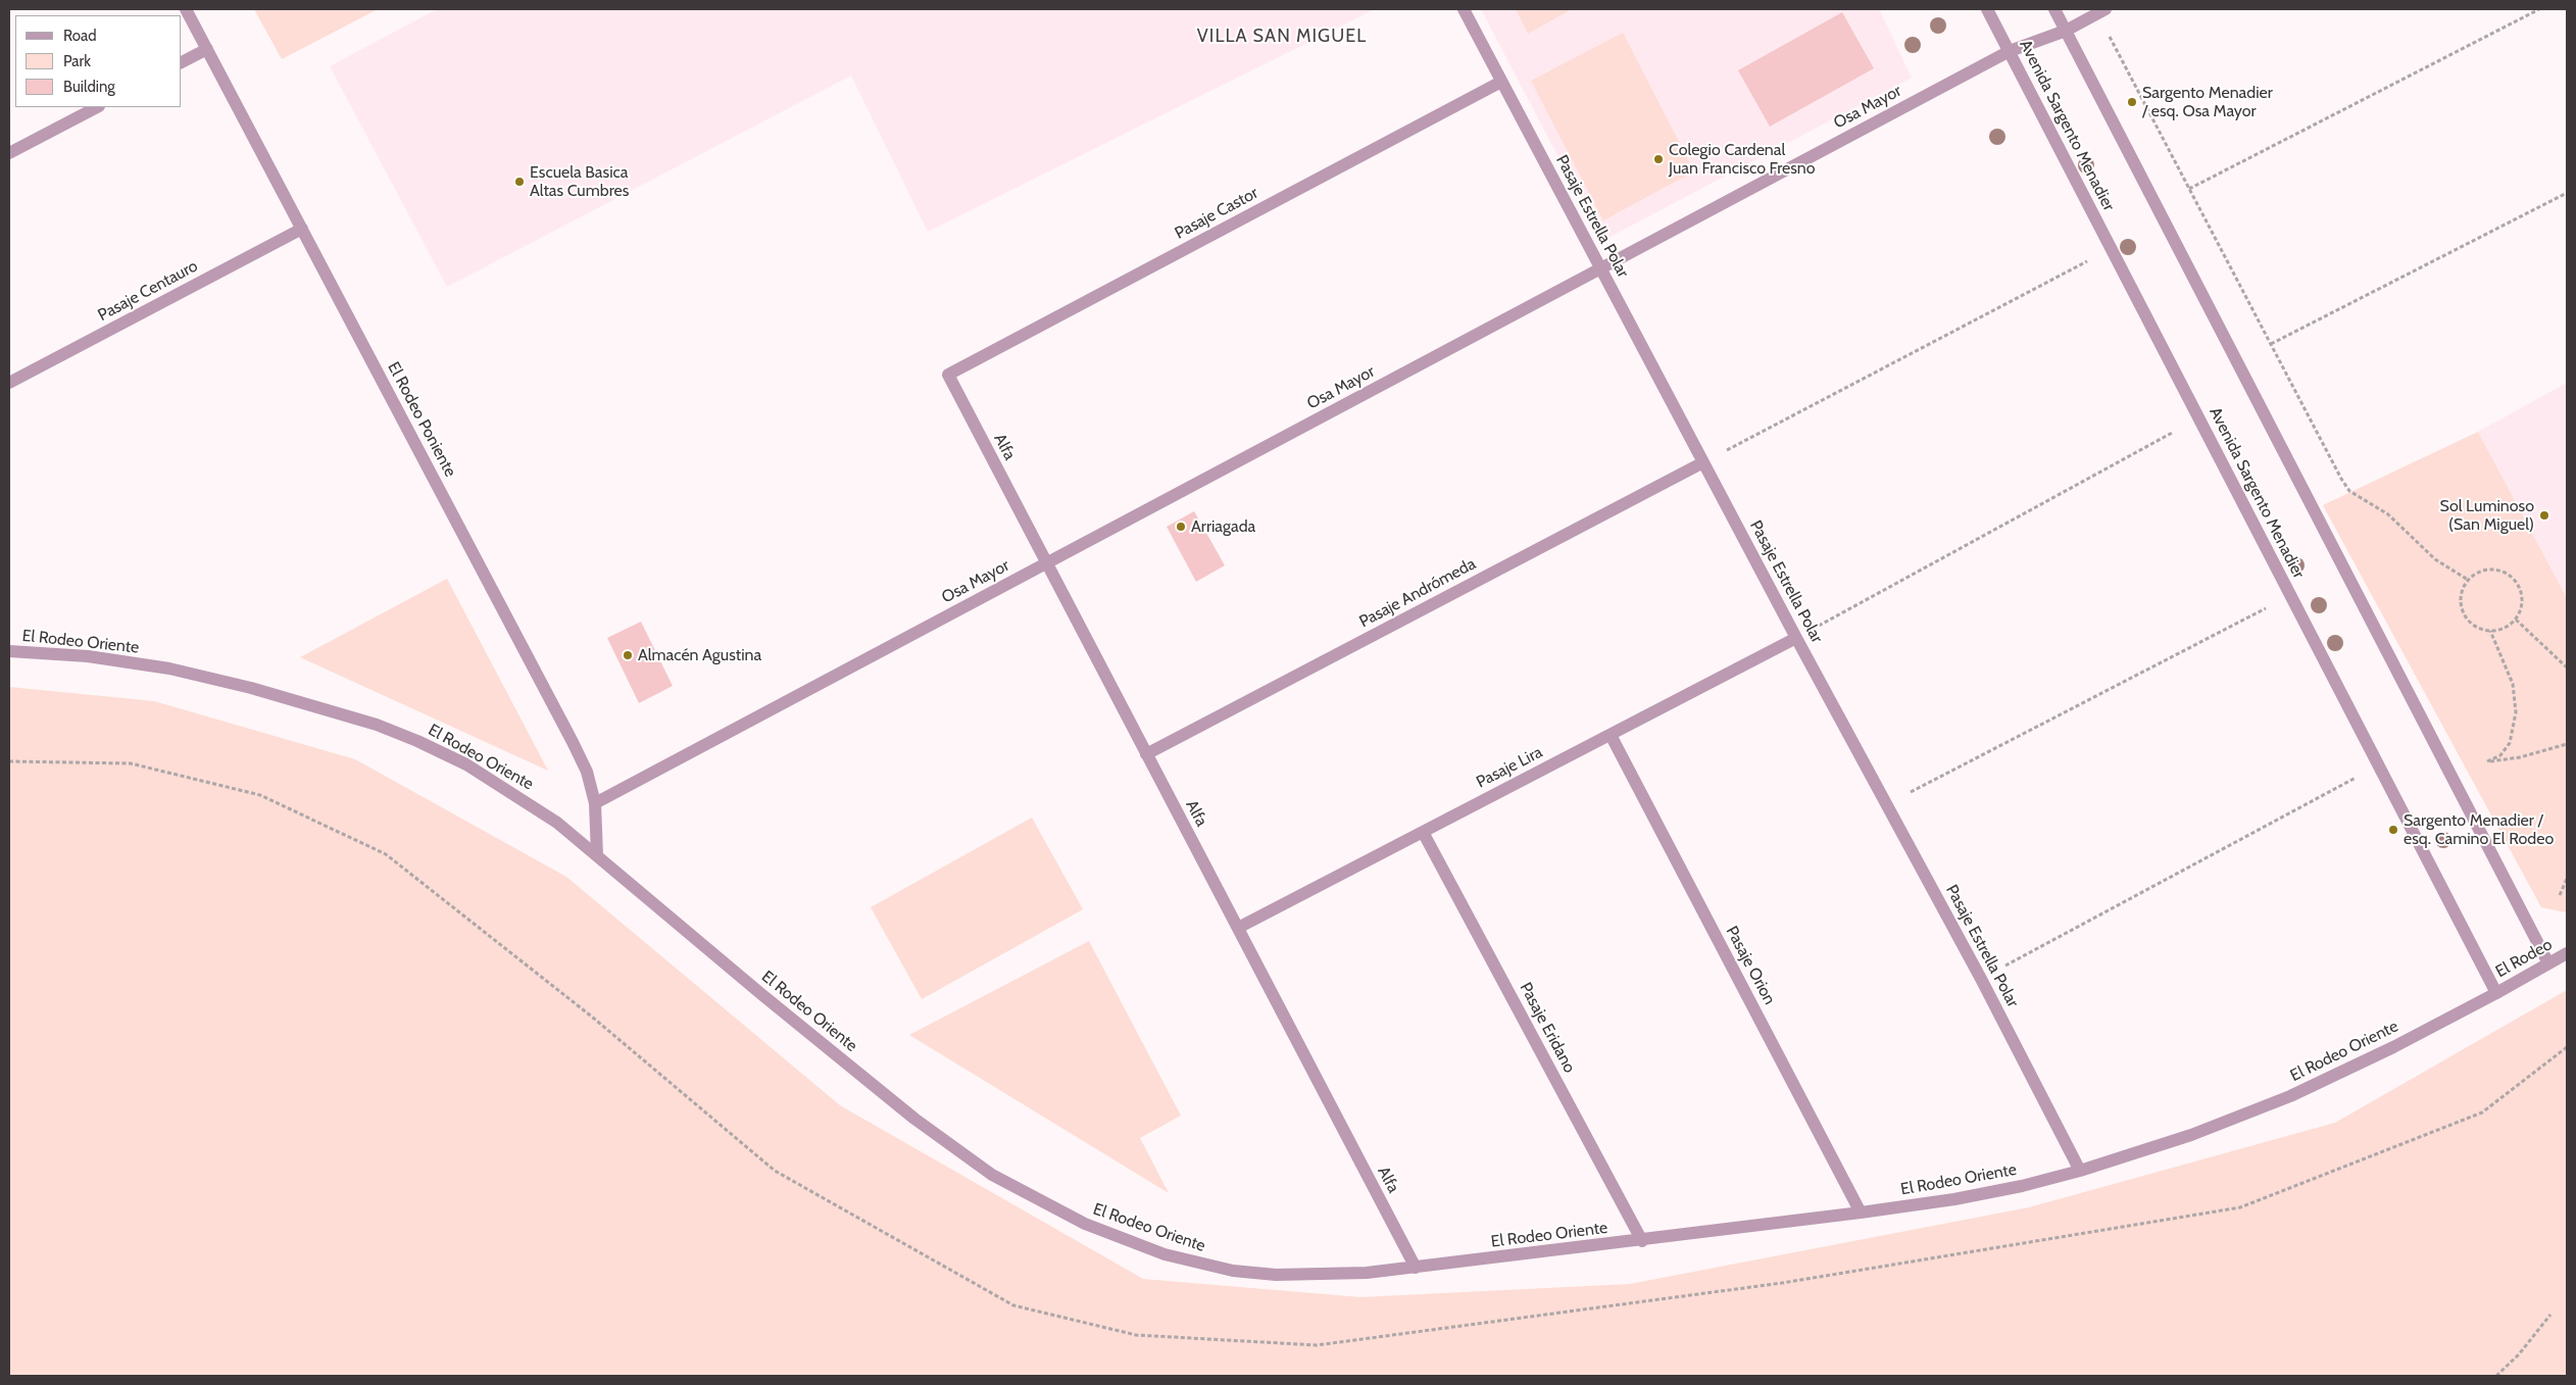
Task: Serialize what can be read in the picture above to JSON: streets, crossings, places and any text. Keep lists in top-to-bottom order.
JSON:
{
  "streets": {
    "street": [
      "Osa Mayor",
      "Avenida Sargento Menadier",
      "Pasaje Castor",
      "Pasaje Estrella Polar",
      "Pasaje Centauro",
      "El Rodeo Poniente",
      "Alfa",
      "Pasaje Andrómeda",
      "El Rodeo Oriente",
      "Pasaje Lira",
      "El Rodeo",
      "Pasaje Orion",
      "Pasaje Eridano"
    ]
  },
  "crossings": [
    ["Osa Mayor", "Avenida Sargento Menadier"],
    ["Osa Mayor", "Pasaje Estrella Polar"],
    ["Osa Mayor", "El Rodeo Poniente"],
    ["Osa Mayor", "Alfa"],
    ["Avenida Sargento Menadier", "El Rodeo Oriente"],
    ["Avenida Sargento Menadier", "El Rodeo"],
    ["Pasaje Castor", "Pasaje Estrella Polar"],
    ["Pasaje Castor", "Alfa"],
    ["Pasaje Estrella Polar", "Pasaje Andrómeda"],
    ["Pasaje Estrella Polar", "El Rodeo Oriente"],
    ["Pasaje Estrella Polar", "Pasaje Lira"],
    ["Pasaje Centauro", "El Rodeo Poniente"],
    ["El Rodeo Poniente", "El Rodeo Oriente"],
    ["Alfa", "Pasaje Andrómeda"],
    ["Alfa", "El Rodeo Oriente"],
    ["Alfa", "Pasaje Lira"],
    ["El Rodeo Oriente", "El Rodeo"],
    ["El Rodeo Oriente", "Pasaje Orion"],
    ["El Rodeo Oriente", "Pasaje Eridano"],
    ["Pasaje Lira", "Pasaje Orion"],
    ["Pasaje Lira", "Pasaje Eridano"]
  ],
  "districts": ["VILLA SAN MIGUEL"],
  "places": [
    "Sargento Menadier / esq. Osa Mayor",
    "Colegio Cardenal Juan Francisco Fresno",
    "Escuela Basica Altas Cumbres",
    "Sol Luminoso (San Miguel)",
    "Arriagada",
    "Almacén Agustina",
    "Sargento Menadier / esq. Camino El Rodeo"
  ],
  "legend": ["Road", "Park", "Building"]
}
